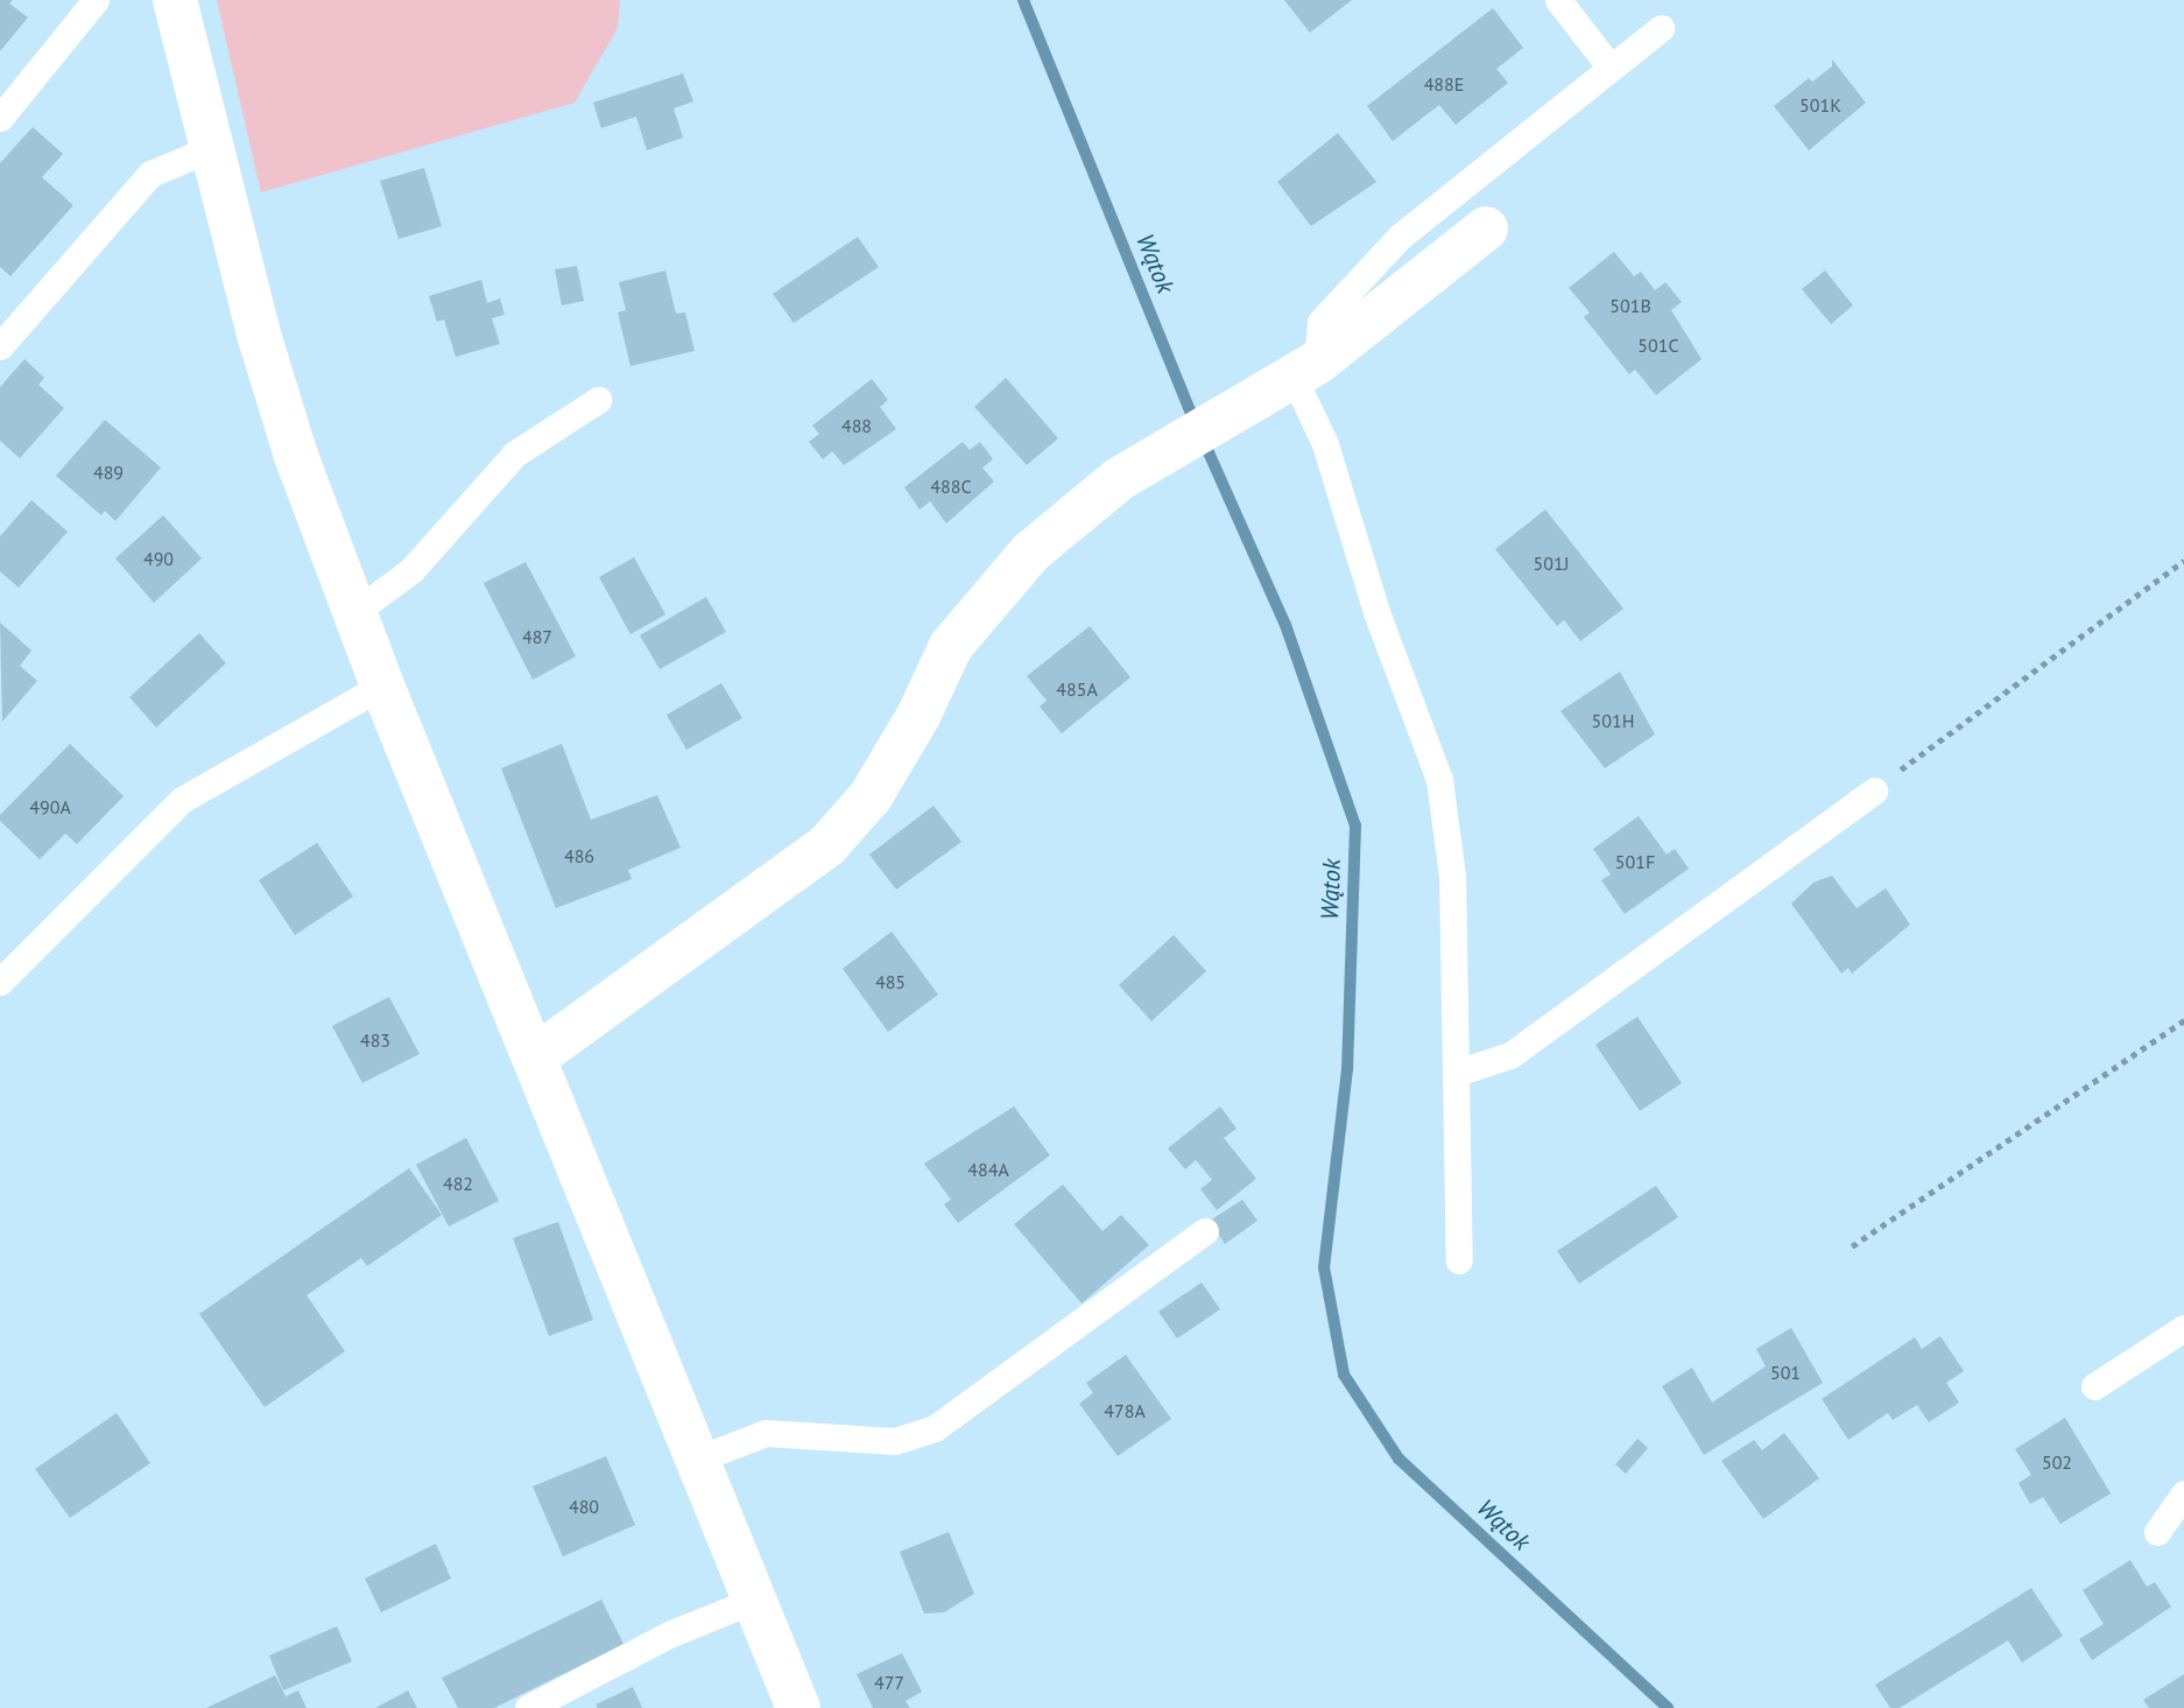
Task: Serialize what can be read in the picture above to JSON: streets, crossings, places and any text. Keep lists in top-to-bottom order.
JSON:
{
  "water": ["Wątok"],
  "house_numbers": [
    "488E",
    "501K",
    "501B",
    "501C",
    "488",
    "489",
    "488C",
    "490",
    "501J",
    "487",
    "485A",
    "501H",
    "490A",
    "486",
    "501F",
    "485",
    "483",
    "484A",
    "482",
    "501",
    "478A",
    "502",
    "480",
    "477"
  ]
}
